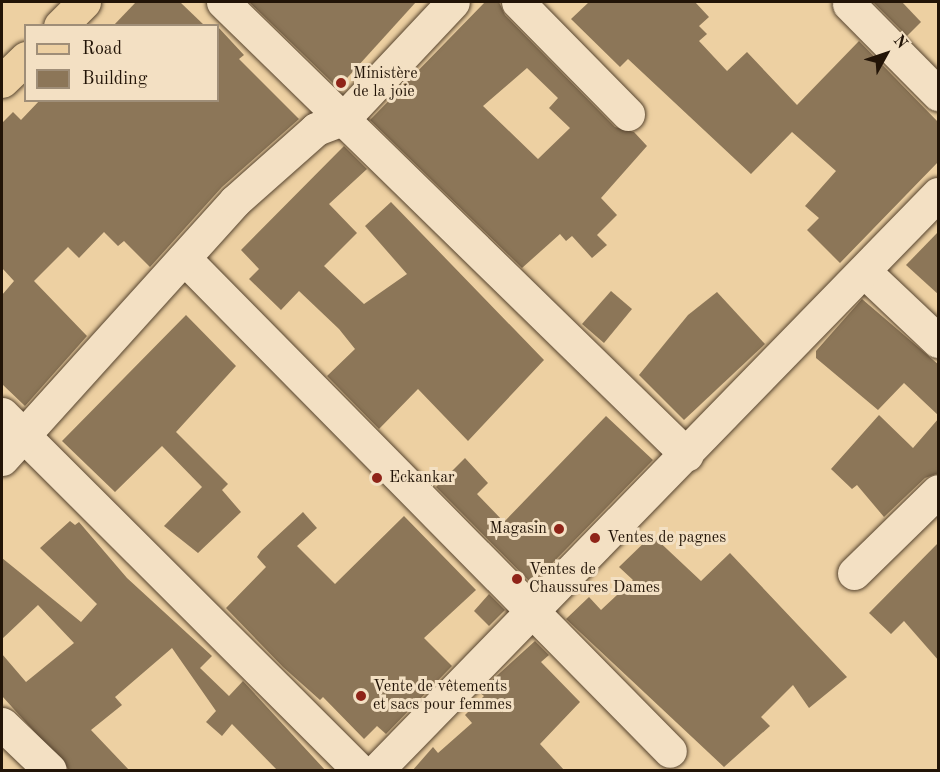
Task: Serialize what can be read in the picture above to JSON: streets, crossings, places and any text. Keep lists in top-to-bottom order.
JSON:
{
  "places": [
    "Ministère de la joie",
    "Eckankar",
    "Magasin",
    "Ventes de pagnes",
    "Ventes de Chaussures Dames",
    "Vente de vêtements et sacs pour femmes"
  ],
  "legend": ["Road", "Building"],
  "north": "top right"
}
